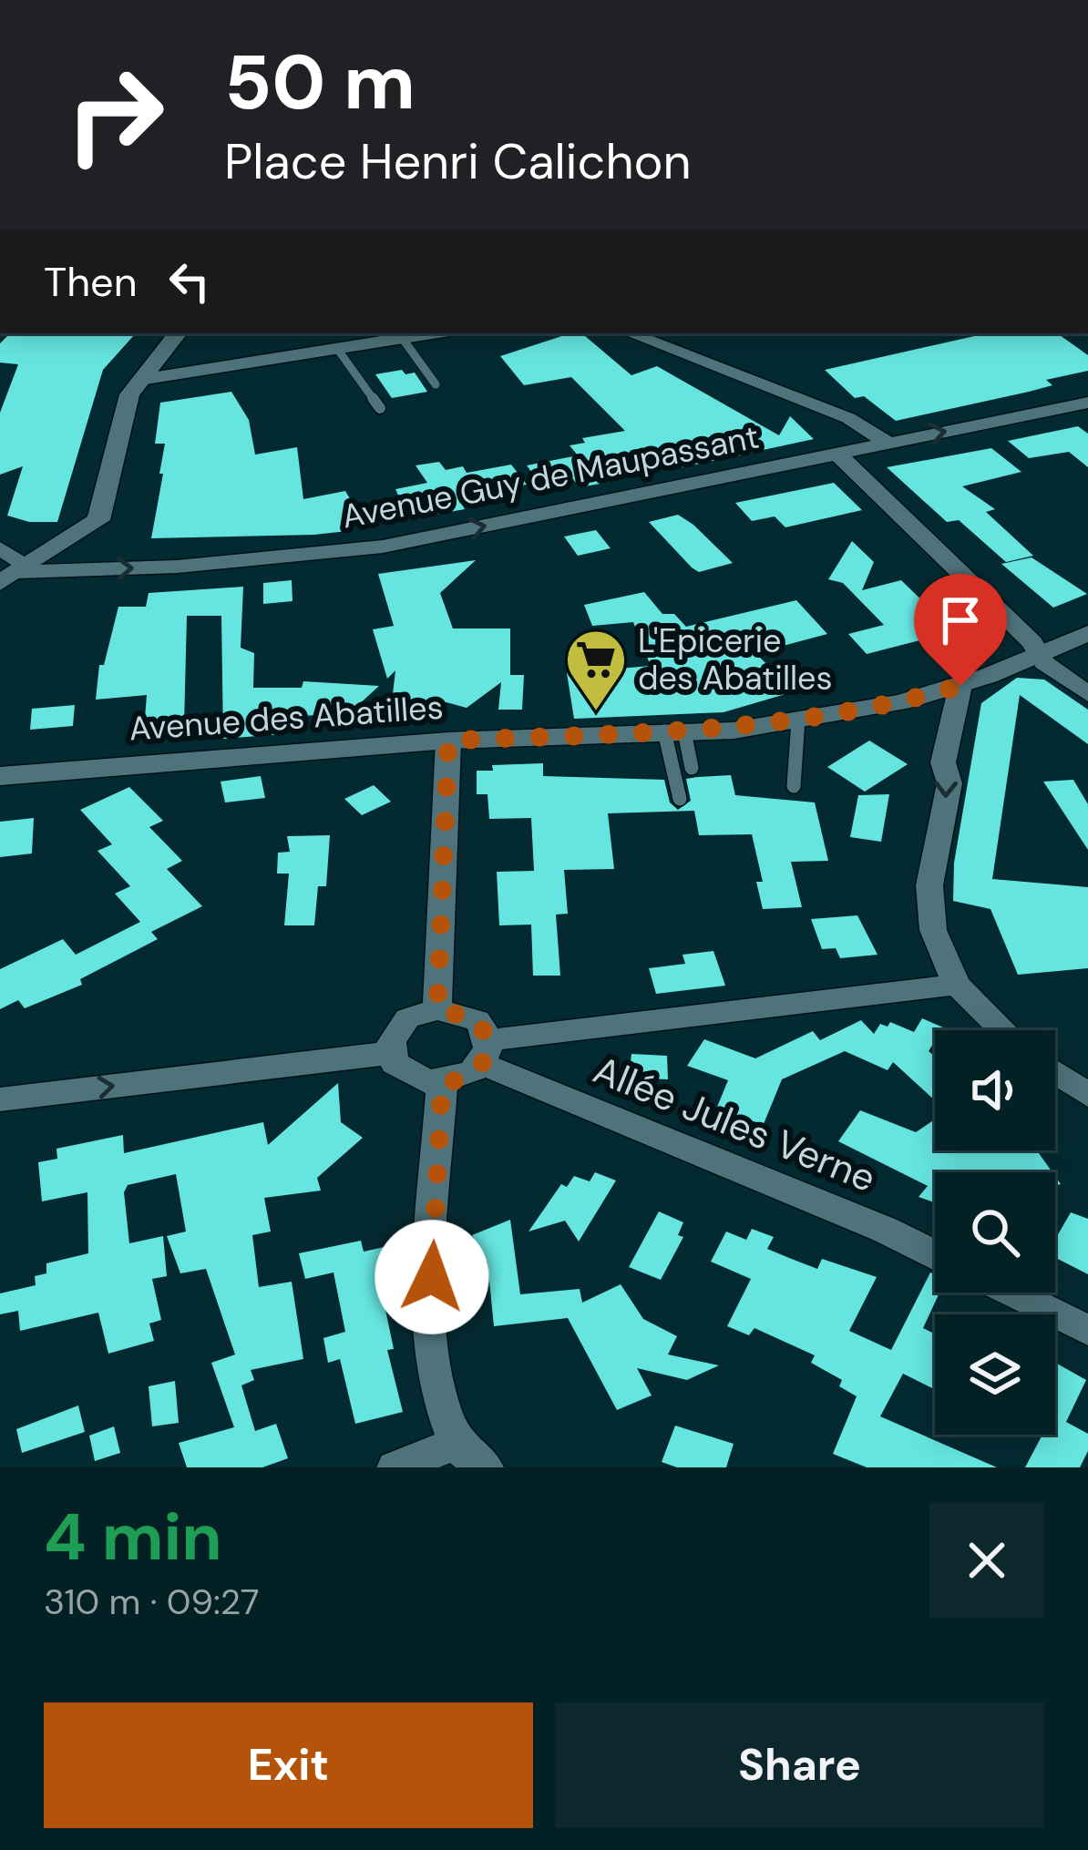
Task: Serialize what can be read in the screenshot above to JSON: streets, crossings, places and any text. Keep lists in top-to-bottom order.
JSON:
{
  "streets": {
    "street": ["Avenue Guy de Maupassant", "Avenue des Abatilles", "Allée Jules Verne"]
  },
  "one_way": ["Avenue Guy de Maupassant"],
  "places": {
    "supermarket": ["L'Epicerie des Abatilles"]
  },
  "page": {
    "turn": ["50 m", "Place Henri Calichon"],
    "then": "Then",
    "heading": ["4 min", "310 m · 09:27"],
    "buttons": ["Exit", "Share"]
  }
}
